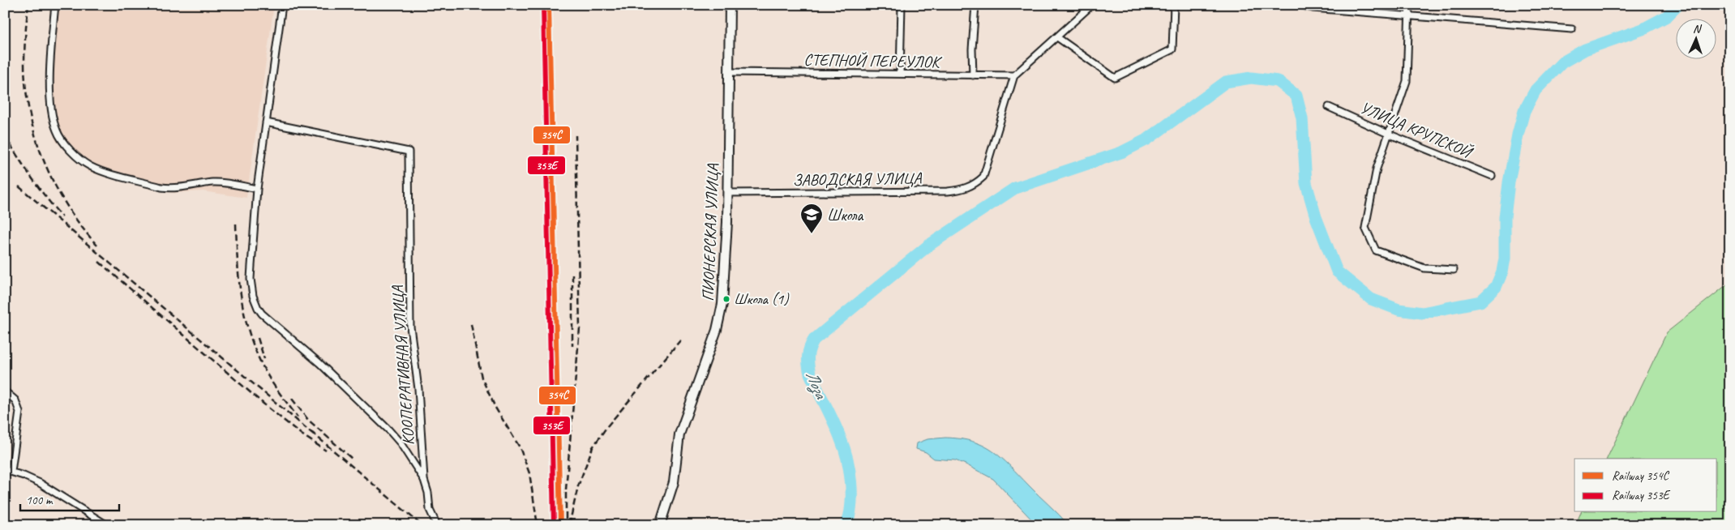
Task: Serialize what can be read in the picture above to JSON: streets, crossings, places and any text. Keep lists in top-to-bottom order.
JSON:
{
  "streets": {
    "street": [
      "СТЕПНОЙ ПЕРЕУЛОК",
      "УЛИЦА КРУПСКОЙ",
      "ЗАВОДСКАЯ УЛИЦА",
      "ПИОНЕРСКАЯ УЛИЦА",
      "КООПЕРАТИВНАЯ УЛИЦА"
    ]
  },
  "crossings": [
    ["СТЕПНОЙ ПЕРЕУЛОК", "ЗАВОДСКАЯ УЛИЦА"],
    ["СТЕПНОЙ ПЕРЕУЛОК", "ПИОНЕРСКАЯ УЛИЦА"],
    ["ЗАВОДСКАЯ УЛИЦА", "ПИОНЕРСКАЯ УЛИЦА"]
  ],
  "water": ["Лоза"],
  "places": {
    "school or university": ["Школа"],
    "other": ["Школа (1)"]
  },
  "lines": ["rail line 354С", "rail line 353Е"],
  "legend": ["Railway 354С", "Railway 353Е"],
  "scale_bar": "100 m",
  "north": "top"
}
